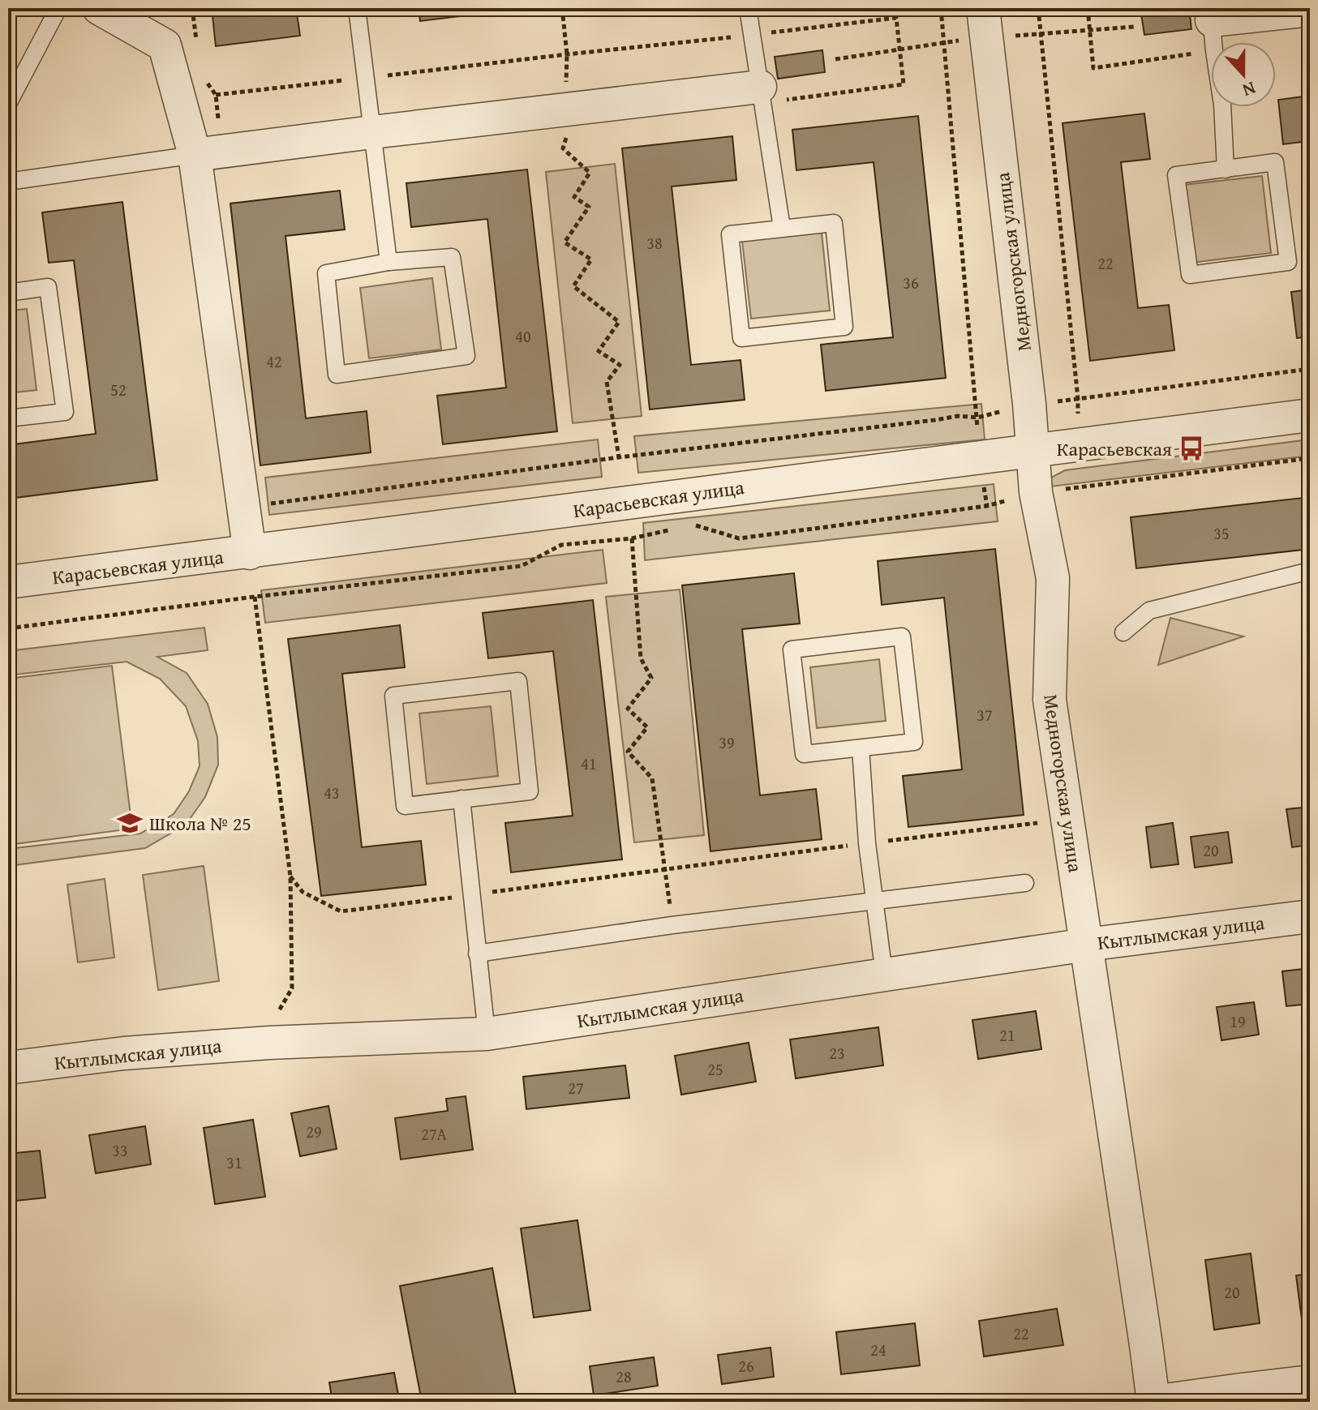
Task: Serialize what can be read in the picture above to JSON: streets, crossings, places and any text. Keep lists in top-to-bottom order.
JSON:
{
  "streets": {
    "street": ["Медногорская улица", "Карасьевская улица", "Кытлымская улица"]
  },
  "crossings": [
    ["Медногорская улица", "Карасьевская улица"],
    ["Медногорская улица", "Кытлымская улица"]
  ],
  "places": {
    "bus stop": ["Карасьевская"],
    "school or university": ["Школа № 25"]
  },
  "house_numbers": [
    "38",
    "22",
    "36",
    "40",
    "42",
    "52",
    "35",
    "37",
    "39",
    "41",
    "43",
    "20",
    "19",
    "21",
    "23",
    "25",
    "27",
    "29",
    "27А",
    "33",
    "31",
    "20",
    "22",
    "24",
    "26",
    "28"
  ],
  "north": "bottom"
}
